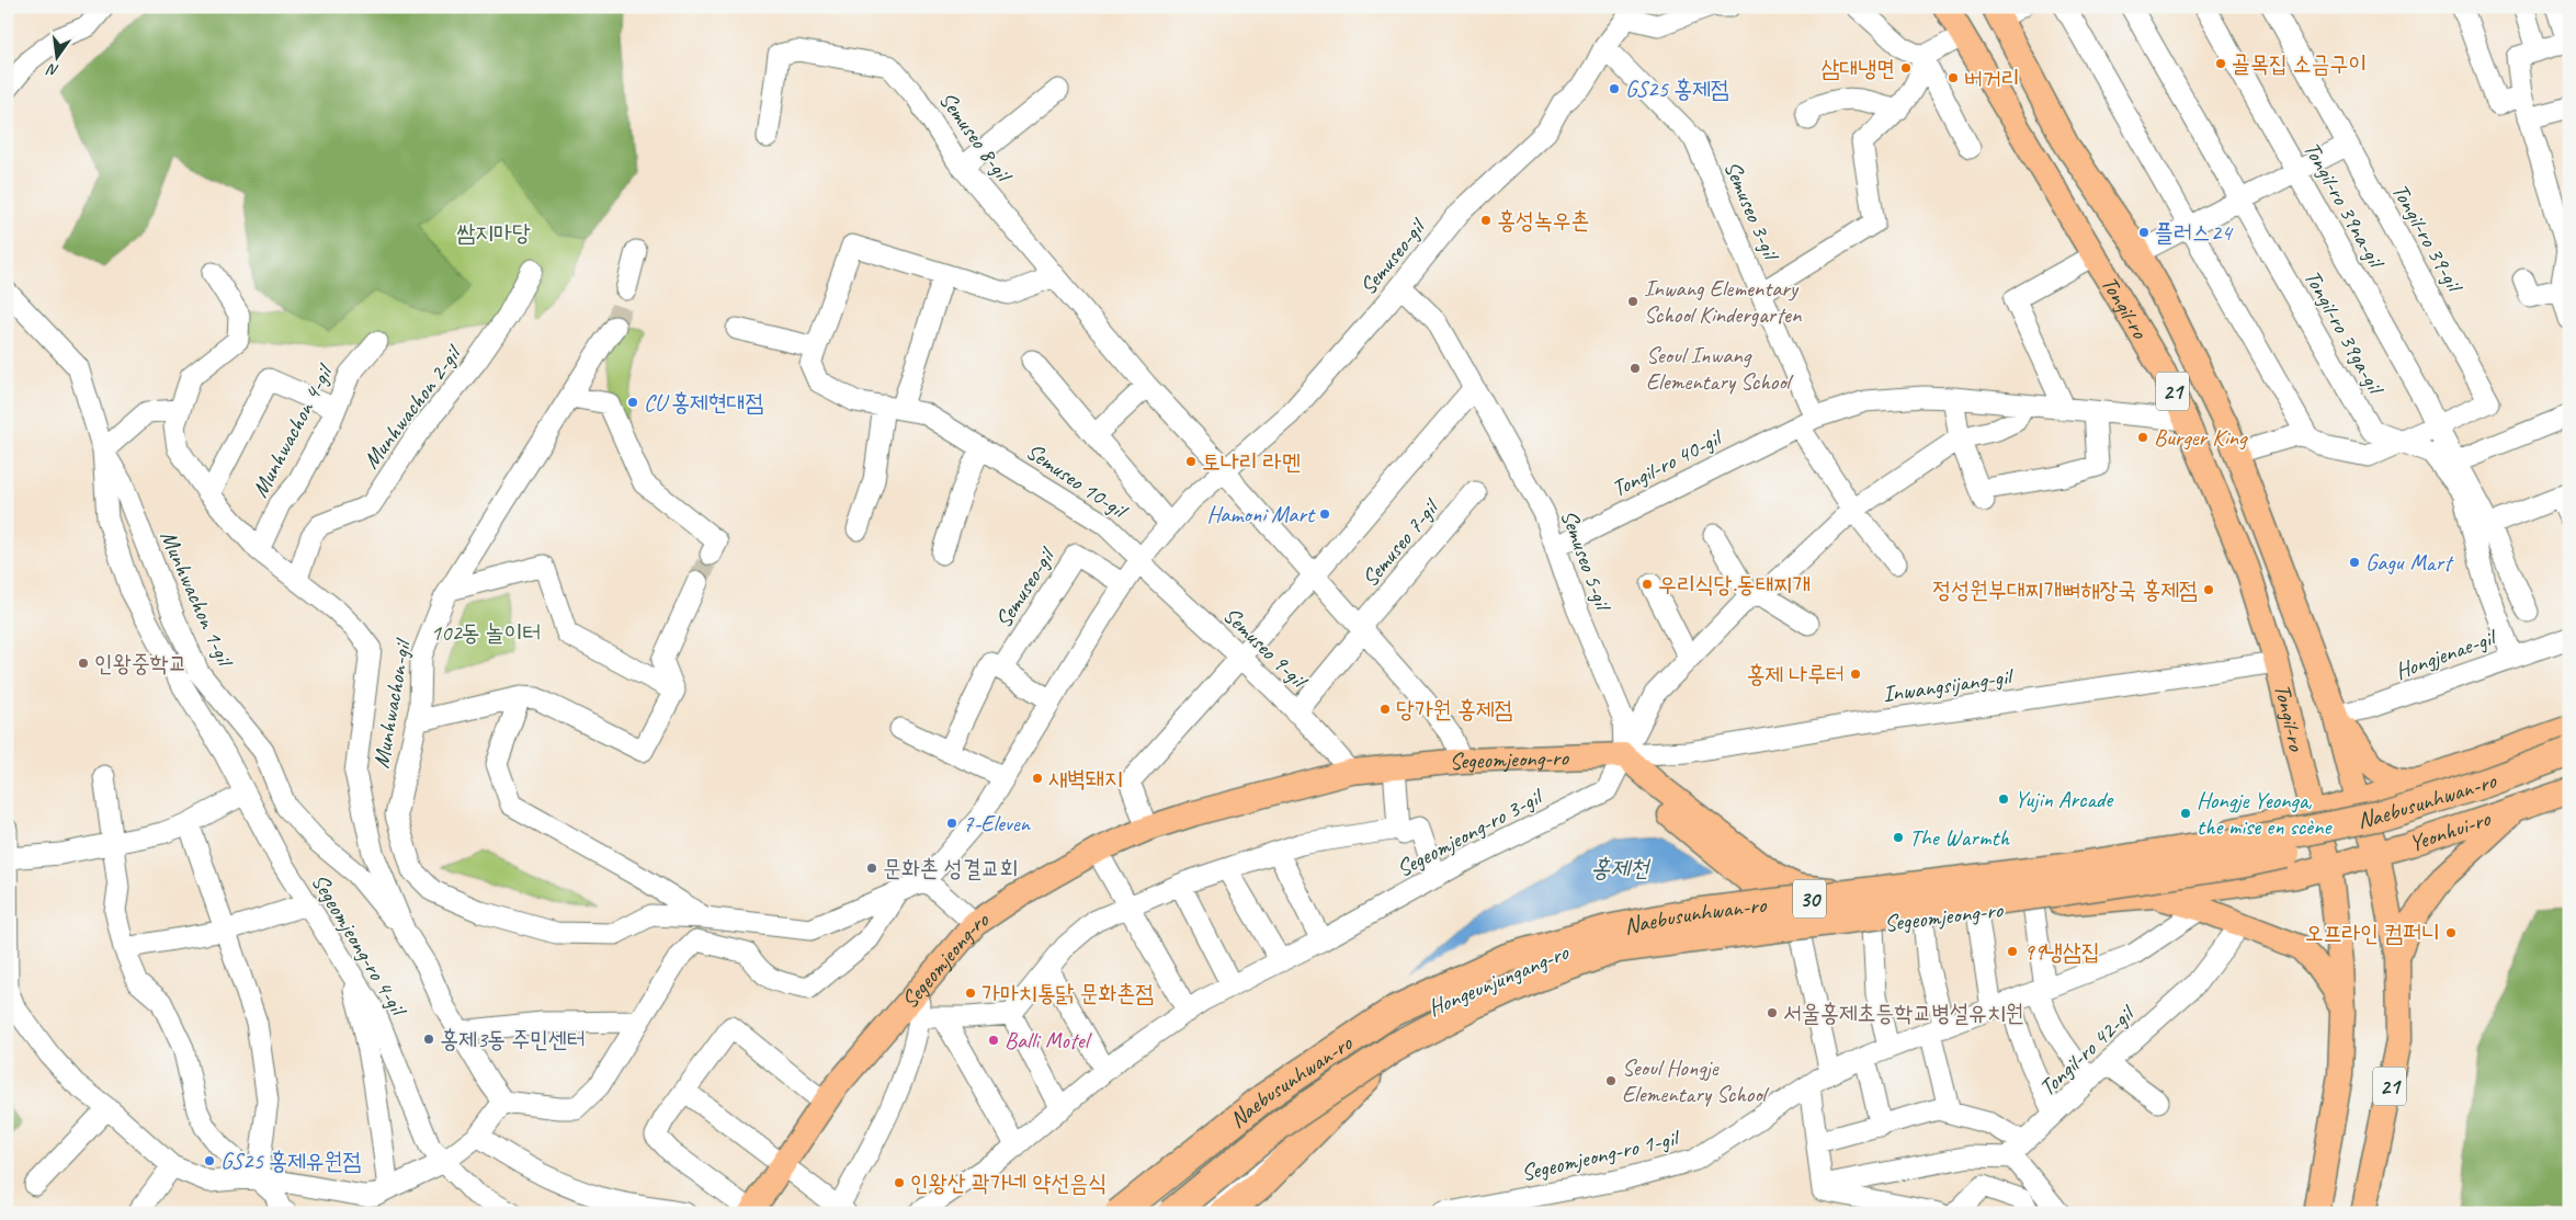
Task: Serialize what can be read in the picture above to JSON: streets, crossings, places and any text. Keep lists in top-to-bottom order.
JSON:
{
  "streets": {
    "highway": ["Naebusunhwan-ro", "30"],
    "main road": [
      "Tongil-ro",
      "21",
      "Segeomjeong-ro",
      "Yeonhui-ro"
    ],
    "street": [
      "Semuseo 8-gil",
      "Tongil-ro 39na-gil",
      "Semuseo 3-gil",
      "Tongil-ro 39-gil",
      "Semuseo-gil",
      "Tongil-ro 39ga-gil",
      "Munhwachon 2-gil",
      "Munhwachon 4-gil",
      "Tongil-ro 40-gil",
      "Semuseo 10-gil",
      "Semuseo 7-gil",
      "Semuseo 5-gil",
      "Munhwachon 1-gil",
      "Semuseo 9-gil",
      "Hongjenae-gil",
      "Inwangsijang-gil",
      "Munhwachon-gil",
      "Segeomjeong-ro 3-gil",
      "Segeomjeong-ro 4-gil",
      "Hongeunjungang-ro",
      "Tongil-ro 42-gil",
      "Segeomjeong-ro 1-gil"
    ]
  },
  "crossings": [
    ["Semuseo 8-gil", "Semuseo-gil"],
    ["Semuseo 8-gil", "Semuseo 10-gil"],
    ["Semuseo 8-gil", "Semuseo 7-gil"],
    ["Tongil-ro 39na-gil", "Tongil-ro 39-gil"],
    ["Tongil-ro 39na-gil", "Tongil-ro"],
    ["Tongil-ro 39na-gil", "Tongil-ro 39ga-gil"],
    ["Semuseo 3-gil", "Semuseo-gil"],
    ["Semuseo 3-gil", "Tongil-ro 40-gil"],
    ["Tongil-ro 39-gil", "Tongil-ro"],
    ["Tongil-ro 39-gil", "Tongil-ro 39ga-gil"],
    ["Semuseo-gil", "Semuseo 10-gil"],
    ["Semuseo-gil", "Semuseo 7-gil"],
    ["Semuseo-gil", "Semuseo 5-gil"],
    ["Semuseo-gil", "Semuseo 9-gil"],
    ["Semuseo-gil", "Munhwachon-gil"],
    ["Tongil-ro", "Tongil-ro 39ga-gil"],
    ["Tongil-ro", "Tongil-ro 40-gil"],
    ["Tongil-ro", "Hongjenae-gil"],
    ["Tongil-ro", "Inwangsijang-gil"],
    ["Tongil-ro", "Segeomjeong-ro"],
    ["Tongil-ro", "Yeonhui-ro"],
    ["Munhwachon 2-gil", "Munhwachon-gil"],
    ["Munhwachon 4-gil", "Munhwachon-gil"],
    ["Tongil-ro 40-gil", "Semuseo 5-gil"],
    ["Semuseo 10-gil", "Semuseo 9-gil"],
    ["Semuseo 7-gil", "Semuseo 9-gil"],
    ["Semuseo 7-gil", "Segeomjeong-ro"],
    ["Semuseo 5-gil", "Inwangsijang-gil"],
    ["Semuseo 5-gil", "Segeomjeong-ro"],
    ["Semuseo 5-gil", "Segeomjeong-ro 3-gil"],
    ["Munhwachon 1-gil", "Munhwachon-gil"],
    ["Munhwachon 1-gil", "Segeomjeong-ro 4-gil"],
    ["Semuseo 9-gil", "Segeomjeong-ro"],
    ["Inwangsijang-gil", "Segeomjeong-ro"],
    ["Inwangsijang-gil", "Segeomjeong-ro 3-gil"],
    ["Segeomjeong-ro", "Yeonhui-ro"],
    ["Segeomjeong-ro", "Segeomjeong-ro 3-gil"],
    ["Segeomjeong-ro", "Hongeunjungang-ro"]
  ],
  "water": ["홍제천"],
  "parks": ["쌈지마당", "102동 놀이터"],
  "places": [
    "골목집 소금구이",
    "삼대냉면",
    "버거리",
    "GS25 홍제점",
    "홍성녹우촌",
    "플러스24",
    "Inwang Elementary School Kindergarten",
    "Seoul Inwang Elementary School",
    "CU 홍제현대점",
    "Burger King",
    "토나리 라멘",
    "Hamoni Mart",
    "Gagu Mart",
    "우리식당.동태찌개",
    "정성원부대찌개뼈해장국 홍제점",
    "인왕중학교",
    "홍제 나루터",
    "당가원 홍제점",
    "새벽돼지",
    "Yujin Arcade",
    "Hongje Yeonga, the mise en scène",
    "7-Eleven",
    "The Warmth",
    "문화촌 성결교회",
    "오프라인 컴퍼니",
    "99냉삼집",
    "가마치통닭 문화촌점",
    "서울홍제초등학교병설유치원",
    "홍제3동 주민센터",
    "Balli Motel",
    "Seoul Hongje Elementary School",
    "GS25 홍제유원점",
    "인왕산 곽가네 약선음식"
  ],
  "north": "bottom"
}
